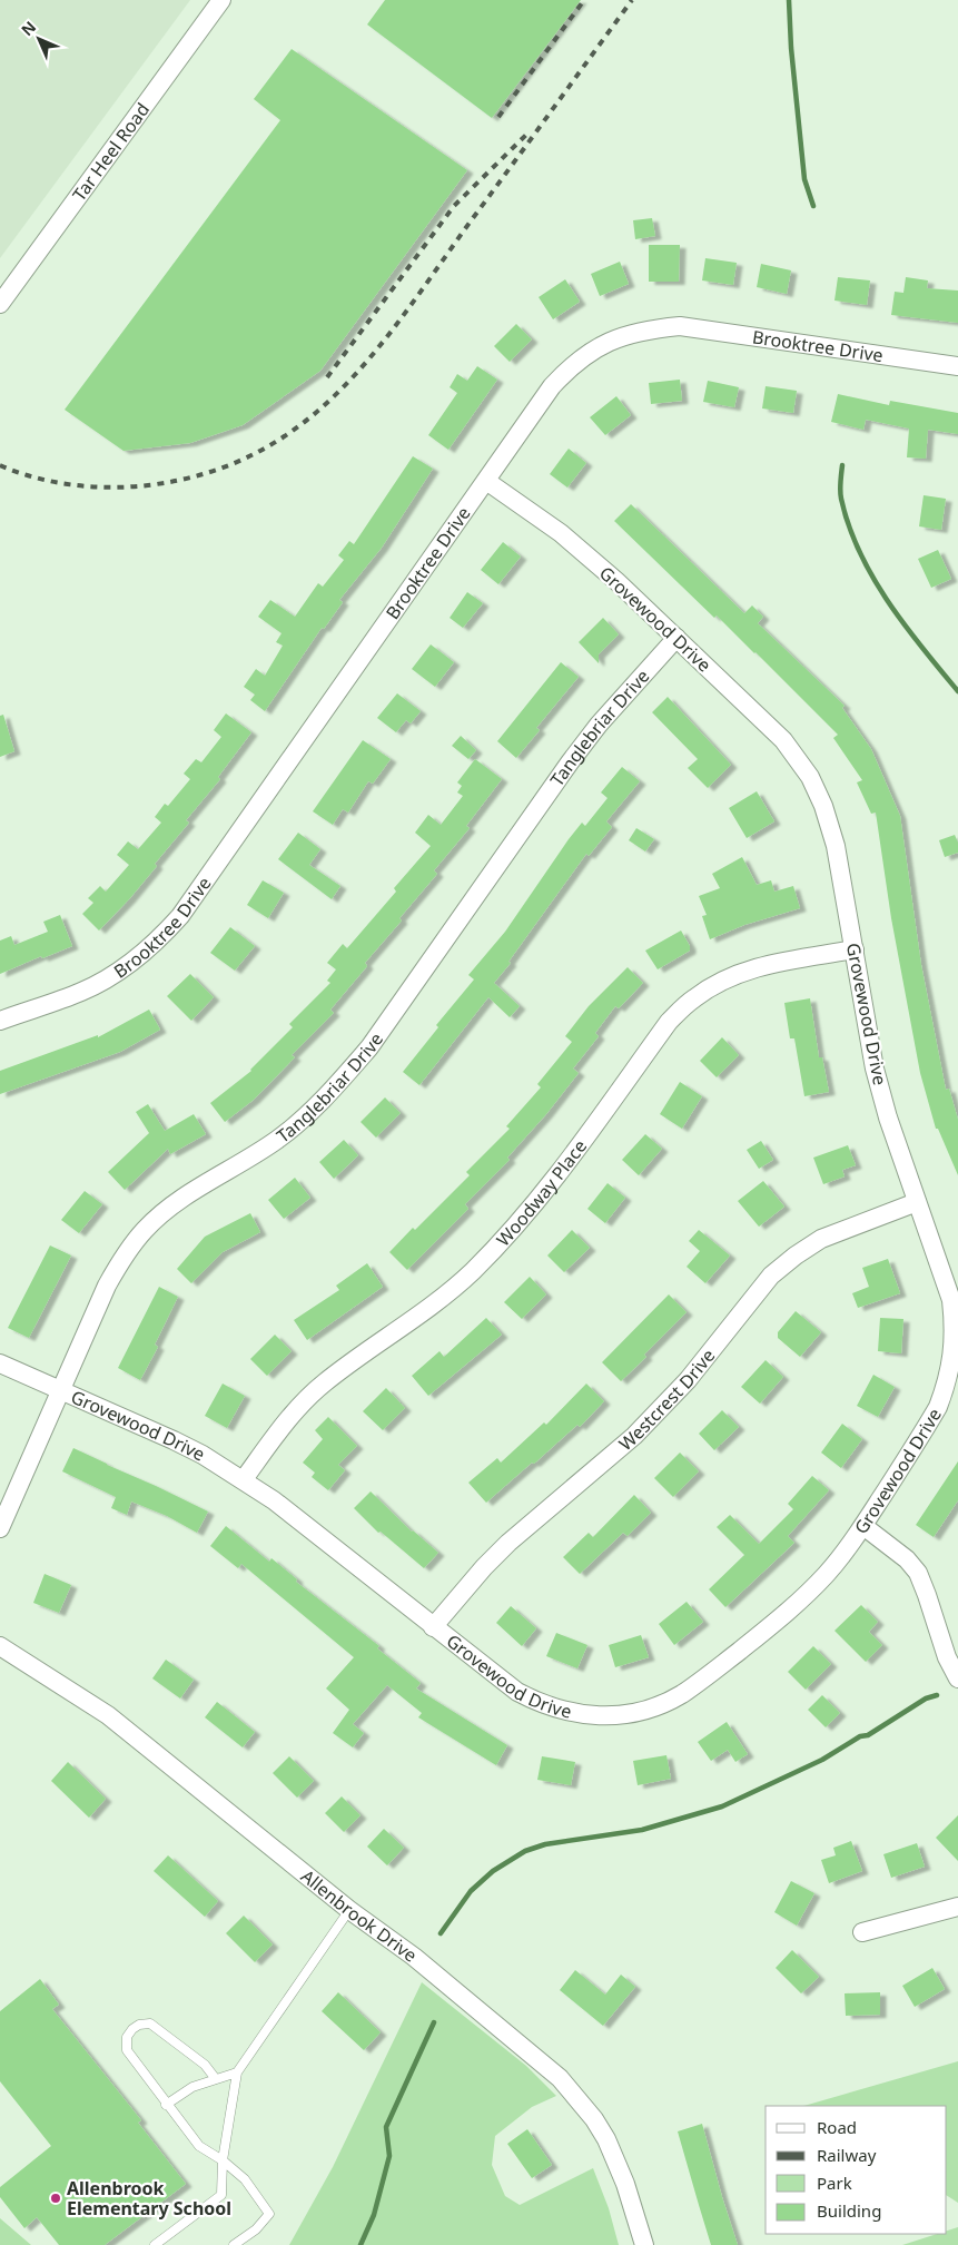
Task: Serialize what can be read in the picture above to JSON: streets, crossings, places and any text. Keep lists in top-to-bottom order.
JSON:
{
  "streets": {
    "street": [
      "Tar Heel Road",
      "Brooktree Drive",
      "Grovewood Drive",
      "Tanglebriar Drive",
      "Woodway Place",
      "Westcrest Drive",
      "Allenbrook Drive"
    ]
  },
  "crossings": [
    ["Brooktree Drive", "Grovewood Drive"],
    ["Grovewood Drive", "Tanglebriar Drive"],
    ["Grovewood Drive", "Woodway Place"],
    ["Grovewood Drive", "Westcrest Drive"]
  ],
  "places": ["Allenbrook Elementary School"],
  "legend": [
    "Road",
    "Railway",
    "Park",
    "Building"
  ],
  "north": "top left"
}
